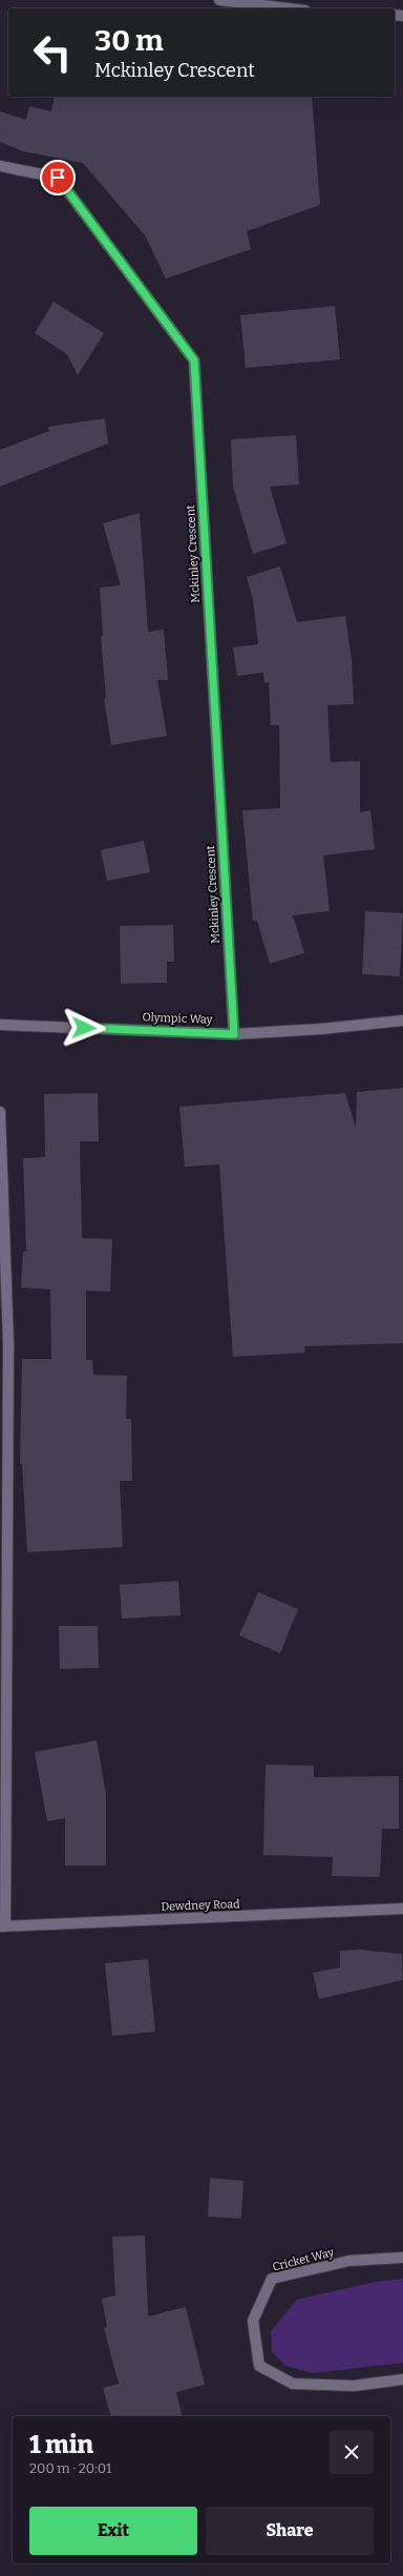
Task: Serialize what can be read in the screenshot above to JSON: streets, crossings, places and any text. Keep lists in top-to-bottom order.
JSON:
{
  "streets": {
    "street": [
      "Mckinley Crescent",
      "Olympic Way",
      "Dewdney Road",
      "Cricket Way"
    ]
  },
  "crossings": [
    ["Mckinley Crescent", "Olympic Way"]
  ],
  "page": {
    "turn": ["30 m", "Mckinley Crescent"],
    "heading": ["1 min", "200 m · 20:01"],
    "buttons": ["Exit", "Share"]
  }
}
